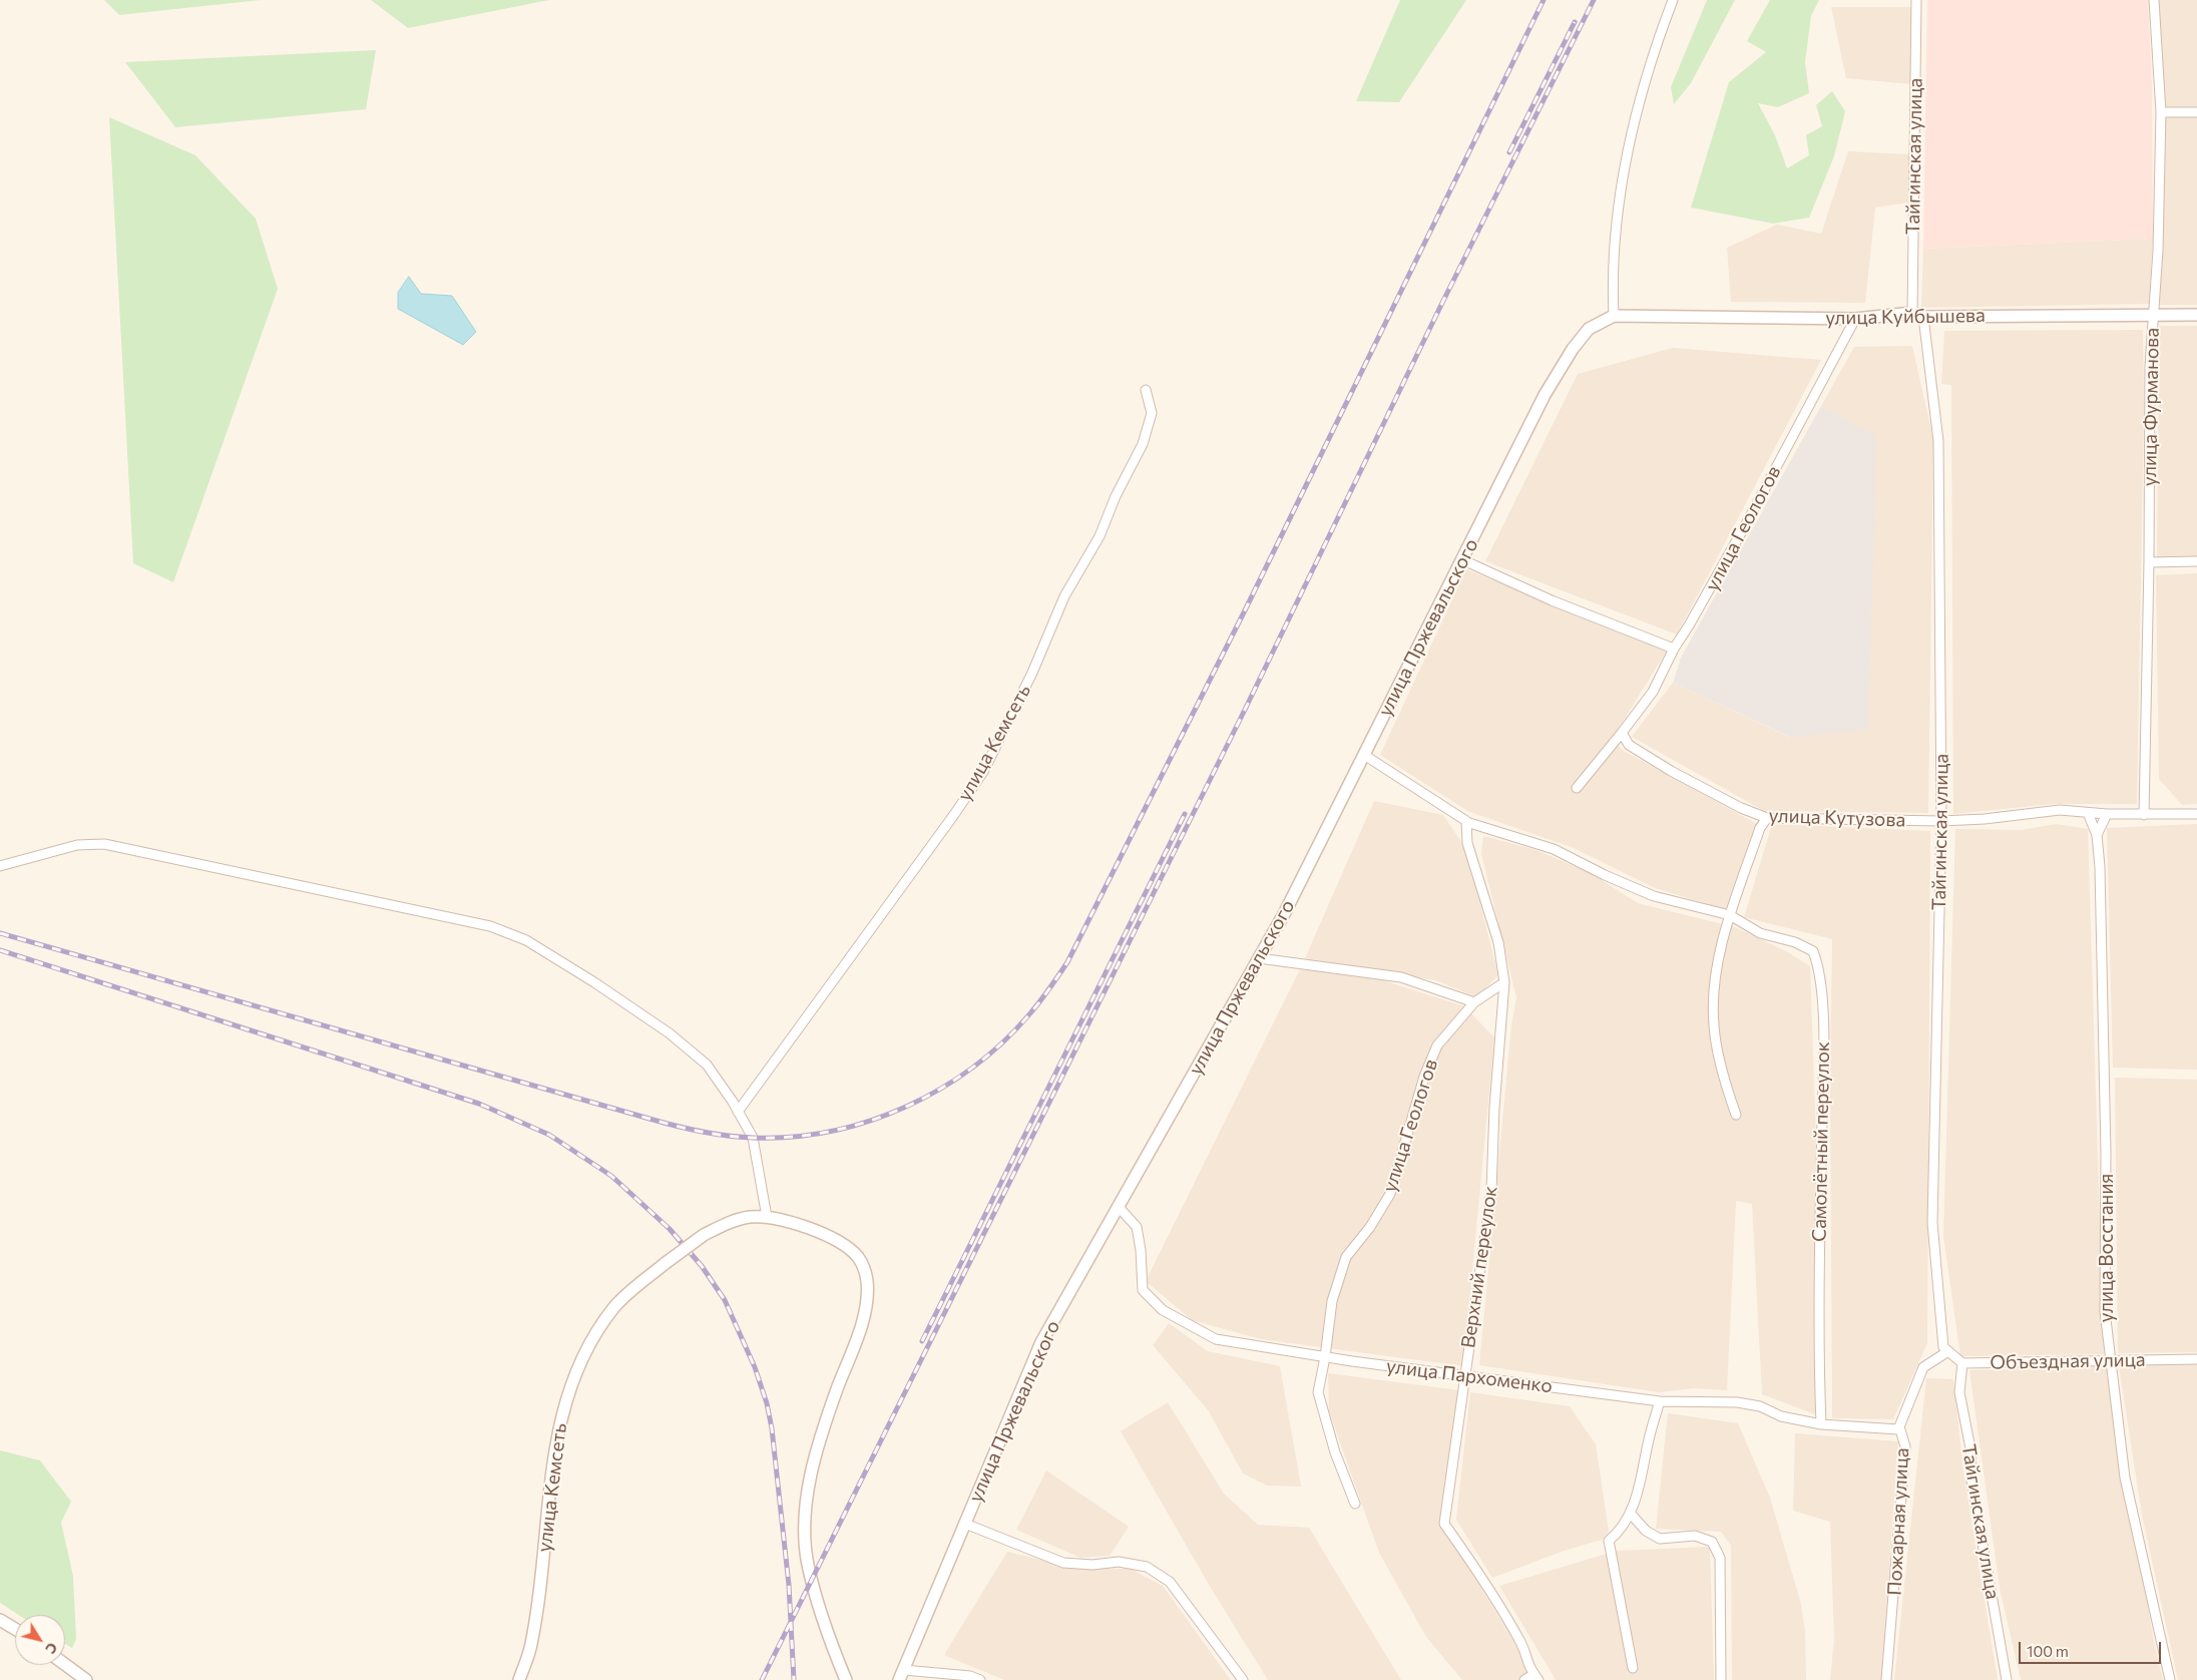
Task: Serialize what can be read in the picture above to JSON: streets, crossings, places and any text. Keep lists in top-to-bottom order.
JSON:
{
  "streets": {
    "street": [
      "Тайгинская улица",
      "улица Куйбышева",
      "улица Фурманова",
      "улица Геологов",
      "улица Пржевальского",
      "улица Кемсеть",
      "улица Кутузова",
      "Самолётный переулок",
      "улица Восстания",
      "Верхний переулок",
      "Объездная улица",
      "улица Пархоменко",
      "Пожарная улица"
    ]
  },
  "crossings": [
    ["Тайгинская улица", "улица Куйбышева"],
    ["Тайгинская улица", "улица Кутузова"],
    ["Тайгинская улица", "Объездная улица"],
    ["Тайгинская улица", "Пожарная улица"],
    ["улица Куйбышева", "улица Фурманова"],
    ["улица Куйбышева", "улица Геологов"],
    ["улица Куйбышева", "улица Пржевальского"],
    ["улица Фурманова", "улица Кутузова"],
    ["улица Геологов", "улица Кутузова"],
    ["улица Геологов", "Верхний переулок"],
    ["улица Геологов", "улица Пархоменко"],
    ["улица Пржевальского", "Самолётный переулок"],
    ["улица Пржевальского", "улица Пархоменко"],
    ["улица Кутузова", "улица Восстания"],
    ["Самолётный переулок", "улица Пархоменко"],
    ["улица Восстания", "Объездная улица"],
    ["Верхний переулок", "улица Пархоменко"],
    ["Объездная улица", "Пожарная улица"],
    ["улица Пархоменко", "Пожарная улица"]
  ],
  "scale_bar": "100 m",
  "north": "bottom right"
}
